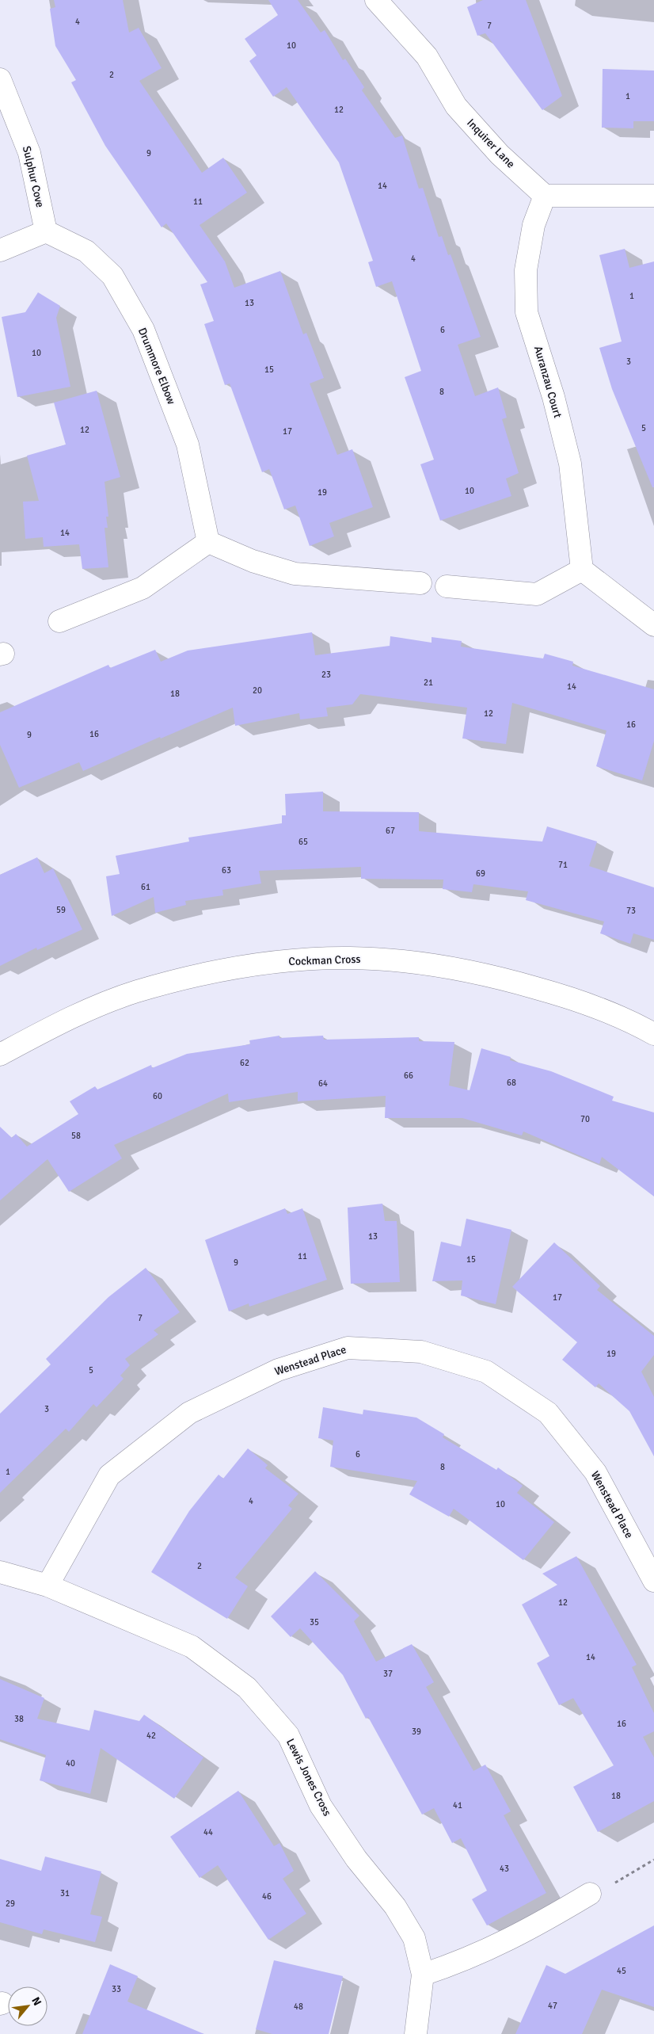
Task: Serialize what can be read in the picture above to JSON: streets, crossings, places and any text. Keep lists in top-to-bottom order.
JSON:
{
  "streets": {
    "street": [
      "Inquirer Lane",
      "Sulphur Cove",
      "Drummore Elbow",
      "Auranzau Court",
      "Cockman Cross",
      "Wenstead Place",
      "Lewis Jones Cross"
    ]
  },
  "crossings": [
    ["Inquirer Lane", "Auranzau Court"],
    ["Sulphur Cove", "Drummore Elbow"],
    ["Wenstead Place", "Lewis Jones Cross"]
  ],
  "house_numbers": [
    "4",
    "7",
    "10",
    "2",
    "1",
    "12",
    "9",
    "14",
    "11",
    "4",
    "1",
    "13",
    "6",
    "10",
    "3",
    "15",
    "8",
    "5",
    "12",
    "17",
    "10",
    "19",
    "14",
    "23",
    "21",
    "14",
    "20",
    "18",
    "12",
    "16",
    "16",
    "9",
    "67",
    "65",
    "71",
    "63",
    "69",
    "61",
    "59",
    "73",
    "62",
    "66",
    "68",
    "64",
    "60",
    "70",
    "58",
    "13",
    "11",
    "15",
    "9",
    "17",
    "7",
    "19",
    "5",
    "3",
    "6",
    "8",
    "1",
    "4",
    "10",
    "2",
    "12",
    "35",
    "14",
    "37",
    "38",
    "16",
    "39",
    "42",
    "40",
    "18",
    "41",
    "44",
    "43",
    "31",
    "46",
    "29",
    "45",
    "33",
    "47",
    "48"
  ],
  "north": "top right"
}
